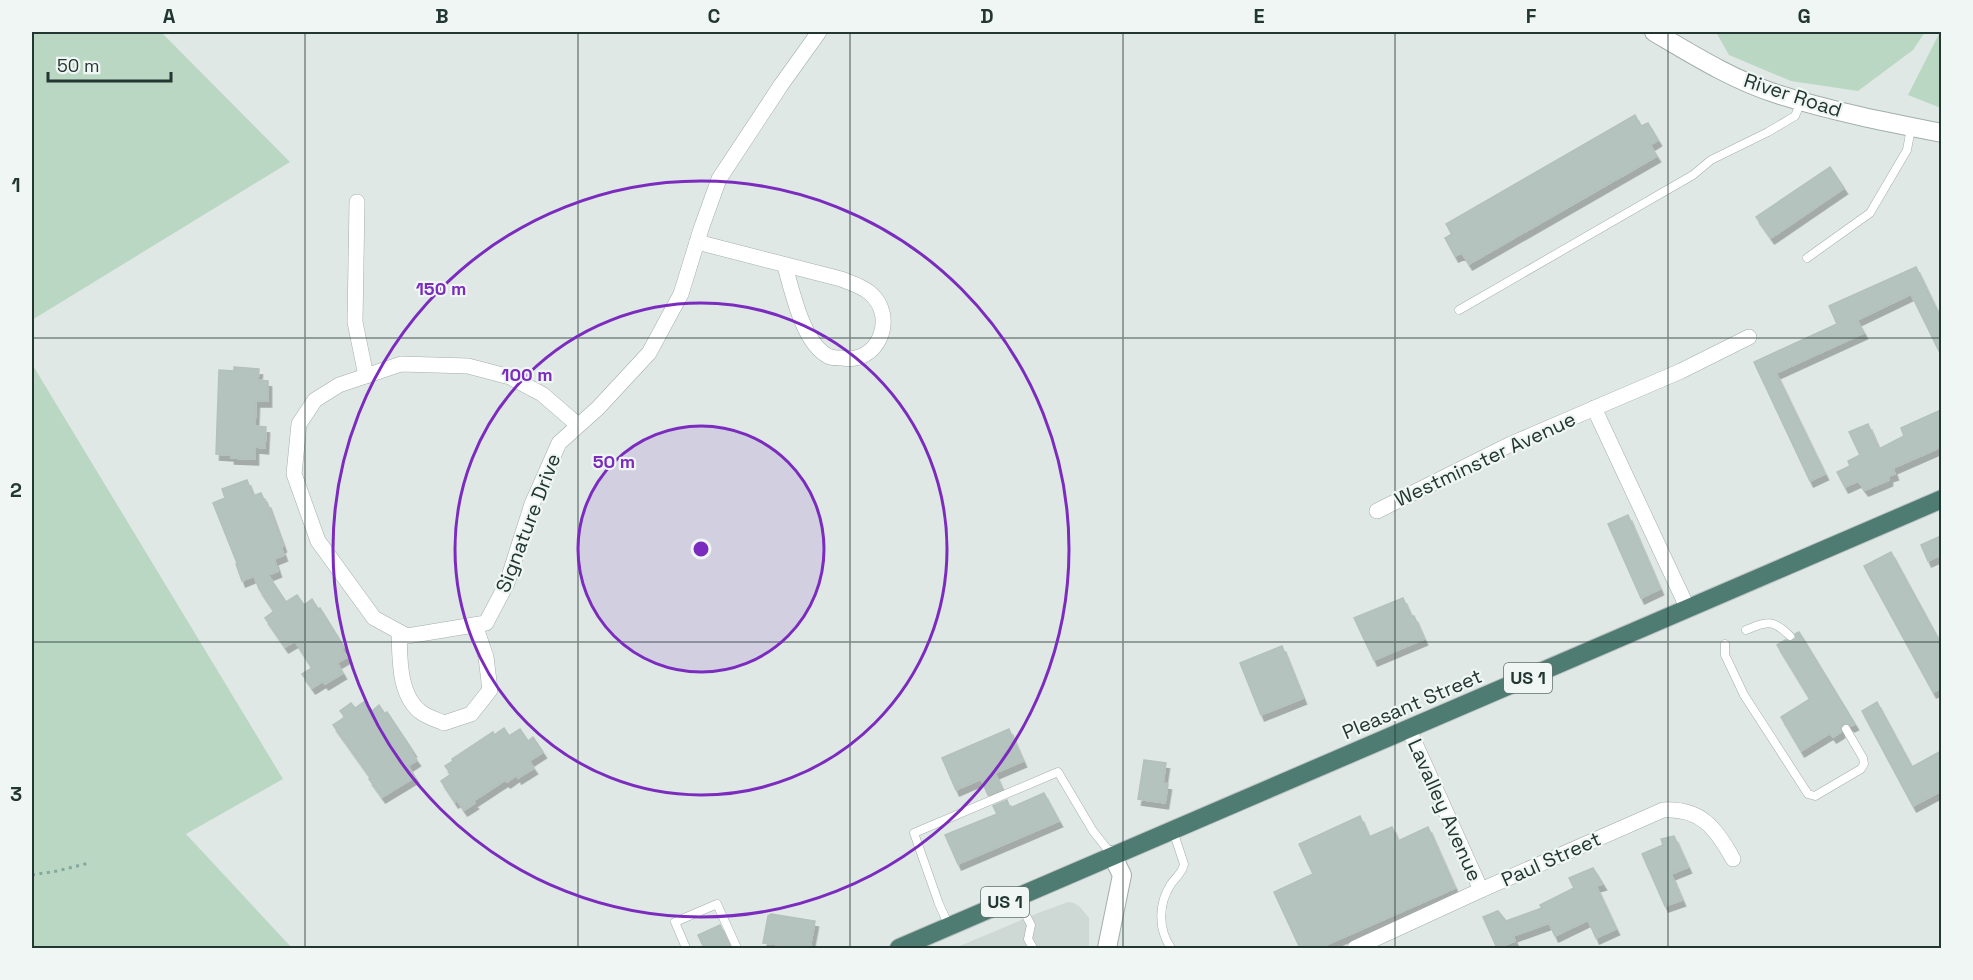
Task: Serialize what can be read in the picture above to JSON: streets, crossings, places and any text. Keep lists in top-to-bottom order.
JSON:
{
  "streets": {
    "highway": ["US 1", "Pleasant Street"],
    "street": [
      "River Road",
      "Westminster Avenue",
      "Signature Drive",
      "Lavalley Avenue",
      "Paul Street"
    ]
  },
  "crossings": [
    ["Westminster Avenue", "Pleasant Street"],
    ["Pleasant Street", "Lavalley Avenue"],
    ["Lavalley Avenue", "Paul Street"]
  ],
  "scale_bar": "50 m",
  "grid": {
    "columns": [
      "A",
      "B",
      "C",
      "D",
      "E",
      "F",
      "G"
    ],
    "rows": ["1", "2", "3"]
  },
  "rings": ["150 m", "100 m", "50 m"]
}
